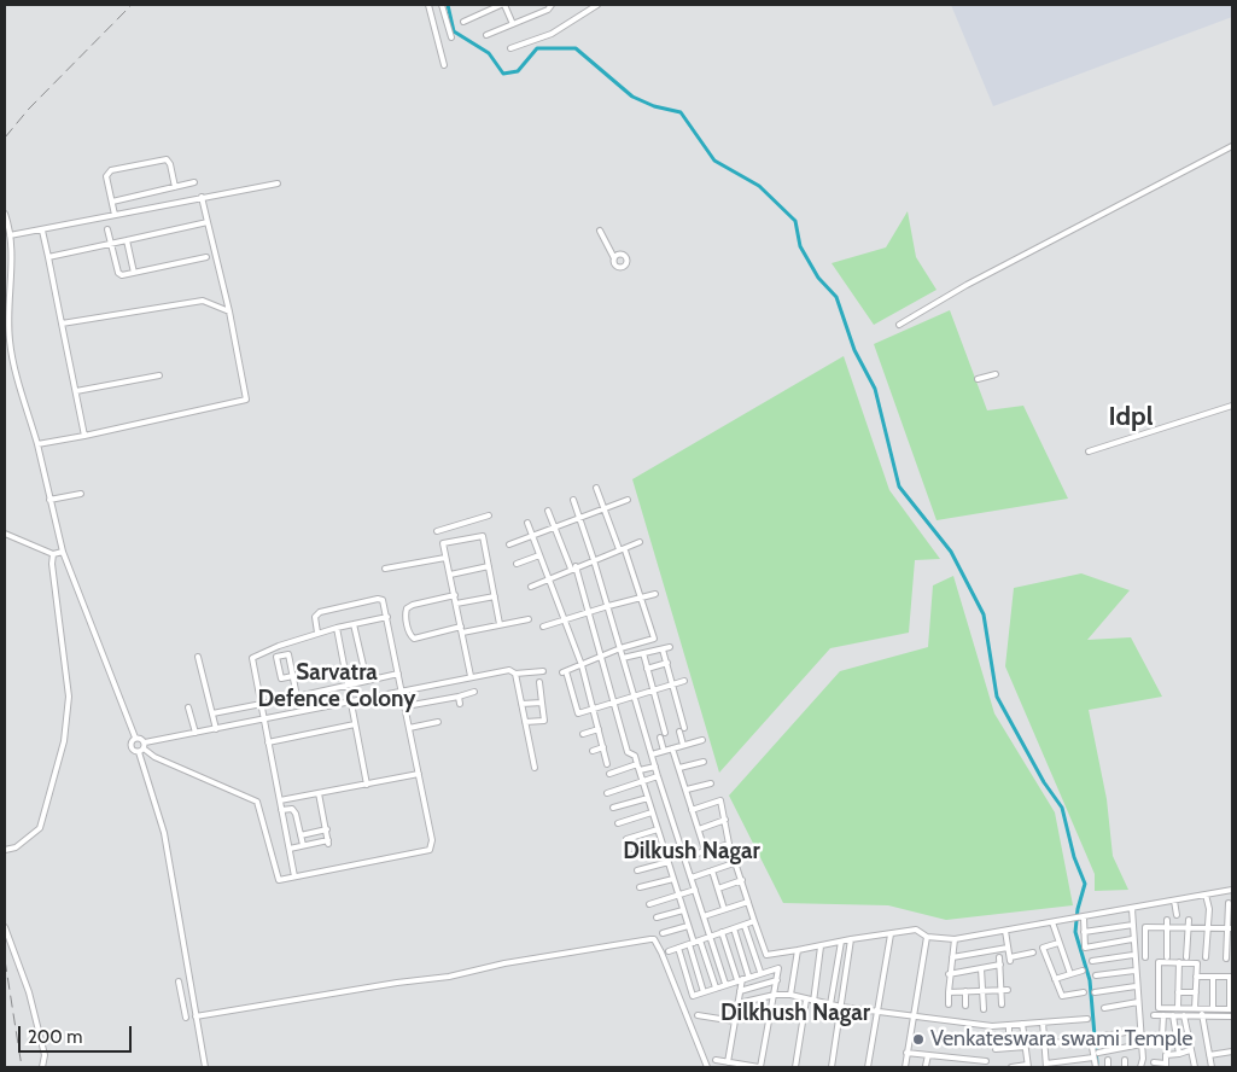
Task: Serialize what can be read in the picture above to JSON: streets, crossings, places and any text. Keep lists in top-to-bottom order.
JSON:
{
  "districts": [
    "Idpl",
    "Sarvatra Defence Colony",
    "Dilkush Nagar",
    "Dilkhush Nagar"
  ],
  "places": ["Venkateswara swami Temple"],
  "scale_bar": "200 m"
}
